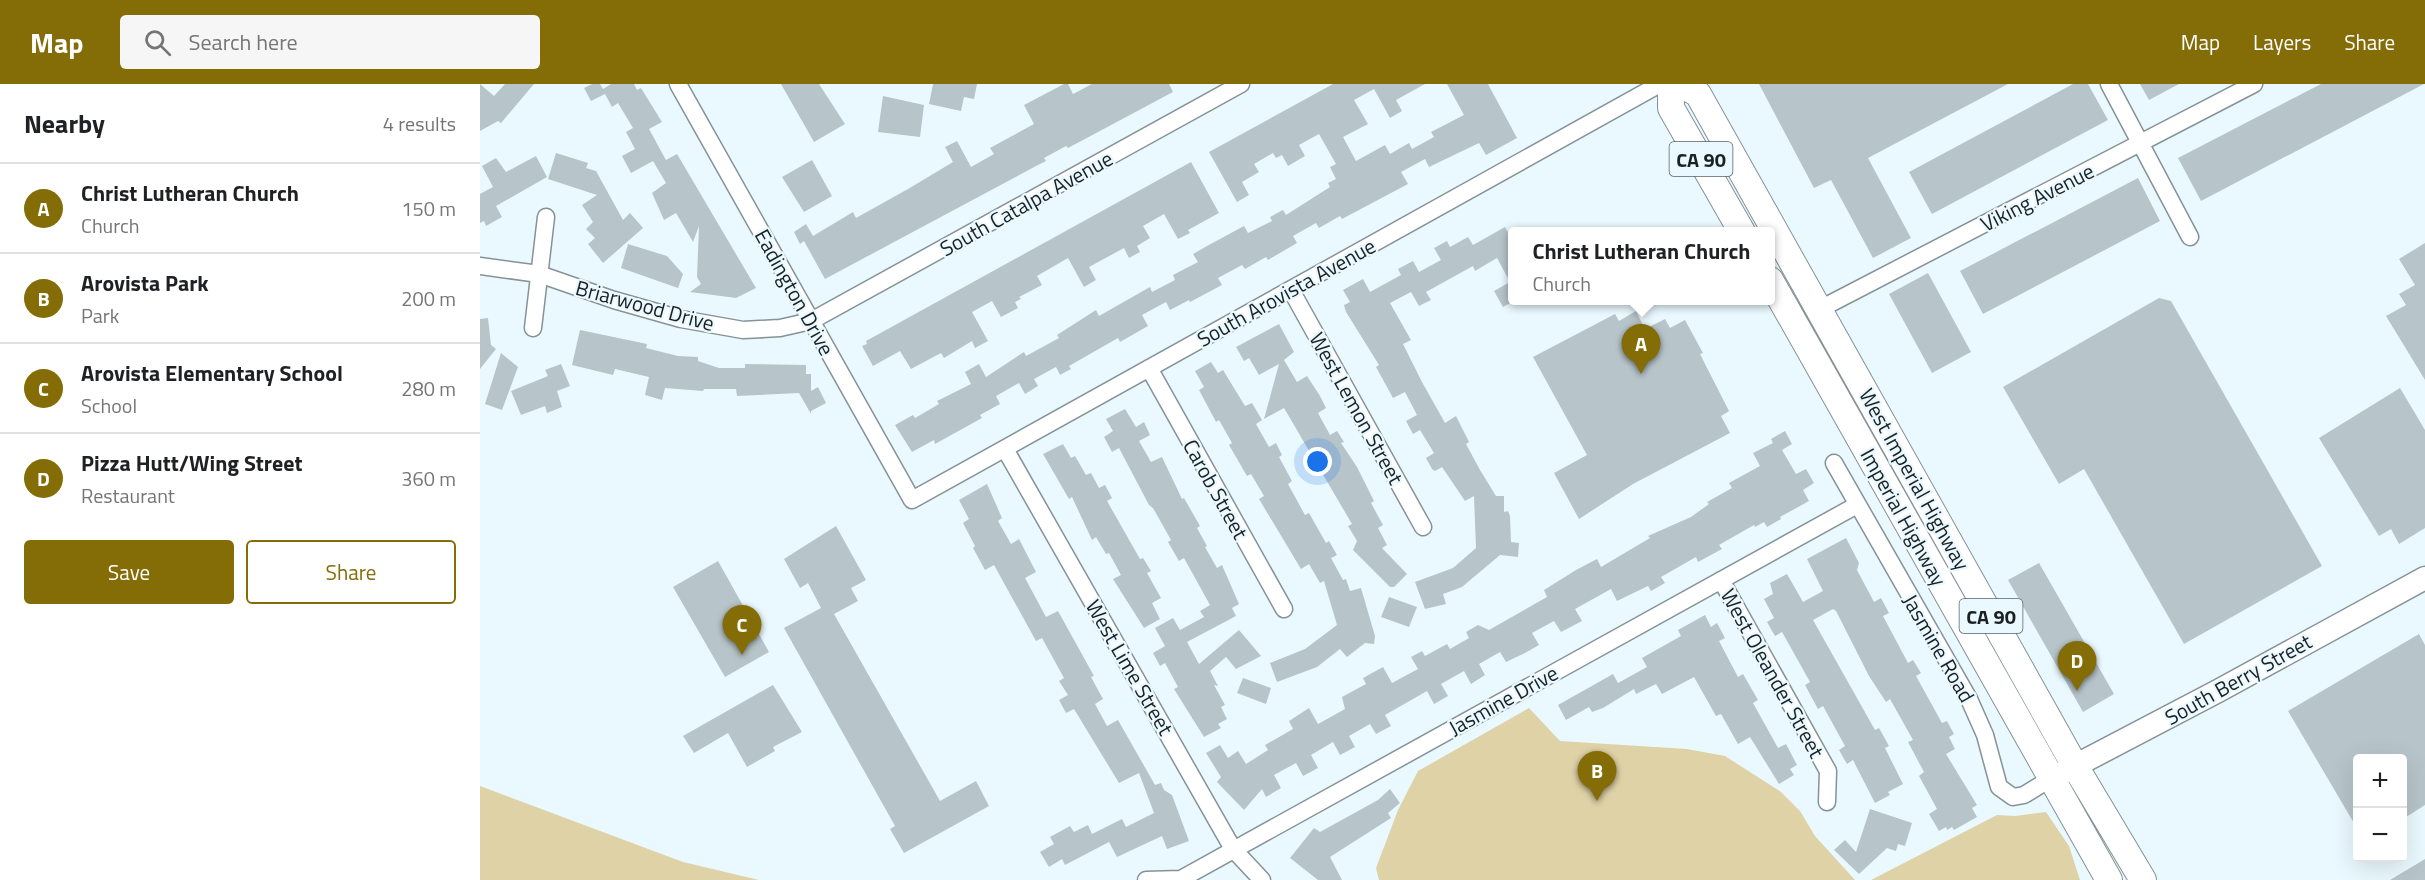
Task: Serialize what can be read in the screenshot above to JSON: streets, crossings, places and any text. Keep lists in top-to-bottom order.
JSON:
{
  "streets": {
    "main road": ["CA 90", "West Imperial Highway", "Imperial Highway"],
    "street": [
      "Viking Avenue",
      "South Catalpa Avenue",
      "Eadington Drive",
      "South Arovista Avenue",
      "Briarwood Drive",
      "West Lemon Street",
      "Carob Street",
      "Jasmine Road",
      "West Lime Street",
      "West Oleander Street",
      "South Berry Street",
      "Jasmine Drive"
    ]
  },
  "crossings": [
    ["Viking Avenue", "West Imperial Highway"],
    ["South Catalpa Avenue", "Eadington Drive"],
    ["South Catalpa Avenue", "Briarwood Drive"],
    ["Eadington Drive", "South Arovista Avenue"],
    ["Eadington Drive", "Briarwood Drive"],
    ["South Arovista Avenue", "West Lemon Street"],
    ["South Arovista Avenue", "Carob Street"],
    ["South Arovista Avenue", "West Lime Street"],
    ["West Imperial Highway", "South Berry Street"],
    ["Imperial Highway", "Jasmine Road"],
    ["Imperial Highway", "South Berry Street"],
    ["Jasmine Road", "South Berry Street"],
    ["Jasmine Road", "Jasmine Drive"],
    ["West Lime Street", "Jasmine Drive"],
    ["West Oleander Street", "Jasmine Drive"]
  ],
  "page": {
    "header": "Map",
    "search": "Search here",
    "nav": ["Map", "Layers", "Share"],
    "heading": ["Nearby", "4 results"],
    "list": [
      {
        "mark": "A",
        "name": "Christ Lutheran Church",
        "note": "Church",
        "value": "150 m"
      },
      {
        "mark": "B",
        "name": "Arovista Park",
        "note": "Park",
        "value": "200 m"
      },
      {
        "mark": "C",
        "name": "Arovista Elementary School",
        "note": "School",
        "value": "280 m"
      },
      {
        "mark": "D",
        "name": "Pizza Hutt/Wing Street",
        "note": "Restaurant",
        "value": "360 m"
      }
    ],
    "popup": ["Christ Lutheran Church", "Church"],
    "pins": [
      "A",
      "C",
      "D",
      "B"
    ],
    "buttons": ["Save", "Share"],
    "map_buttons": ["+", "−"]
  }
}
